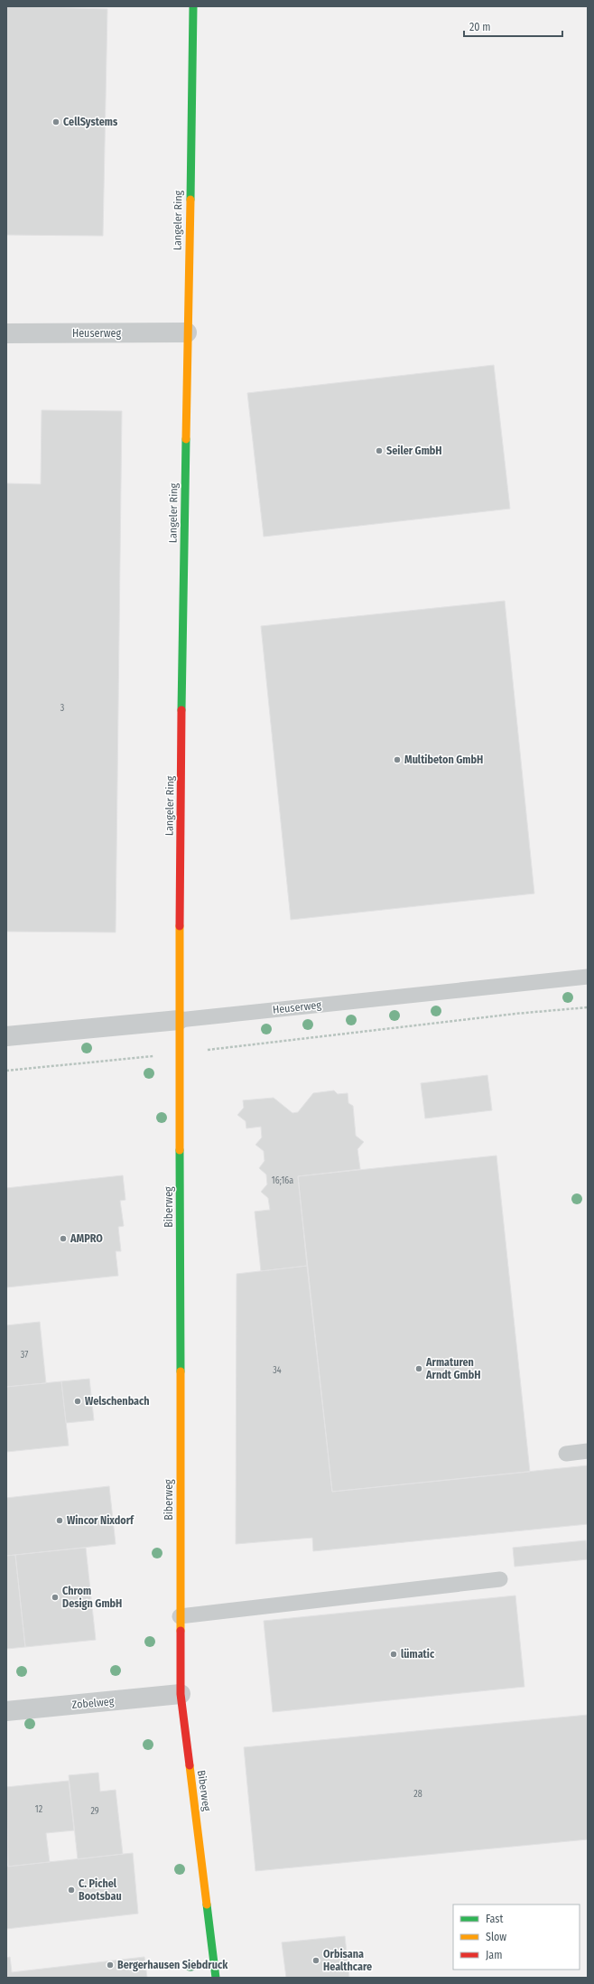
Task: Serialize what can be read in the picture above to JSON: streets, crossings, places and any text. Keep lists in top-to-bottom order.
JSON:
{
  "streets": {
    "street": [
      "Langeler Ring",
      "Heuserweg",
      "Biberweg",
      "Zobelweg"
    ]
  },
  "crossings": [
    ["Langeler Ring", "Heuserweg"],
    ["Langeler Ring", "Biberweg"],
    ["Heuserweg", "Biberweg"],
    ["Biberweg", "Zobelweg"]
  ],
  "places": [
    "CellSystems",
    "Seiler GmbH",
    "Multibeton GmbH",
    "AMPRO",
    "Armaturen Arndt GmbH",
    "Welschenbach",
    "Wincor Nixdorf",
    "Chrom Design GmbH",
    "lümatic",
    "C. Pichel Bootsbau",
    "Orbisana Healthcare",
    "Bergerhausen Siebdruck"
  ],
  "house_numbers": [
    "3",
    "16;16a",
    "37",
    "34",
    "28",
    "12",
    "29"
  ],
  "legend": ["Fast", "Slow", "Jam"],
  "scale_bar": "20 m"
}
